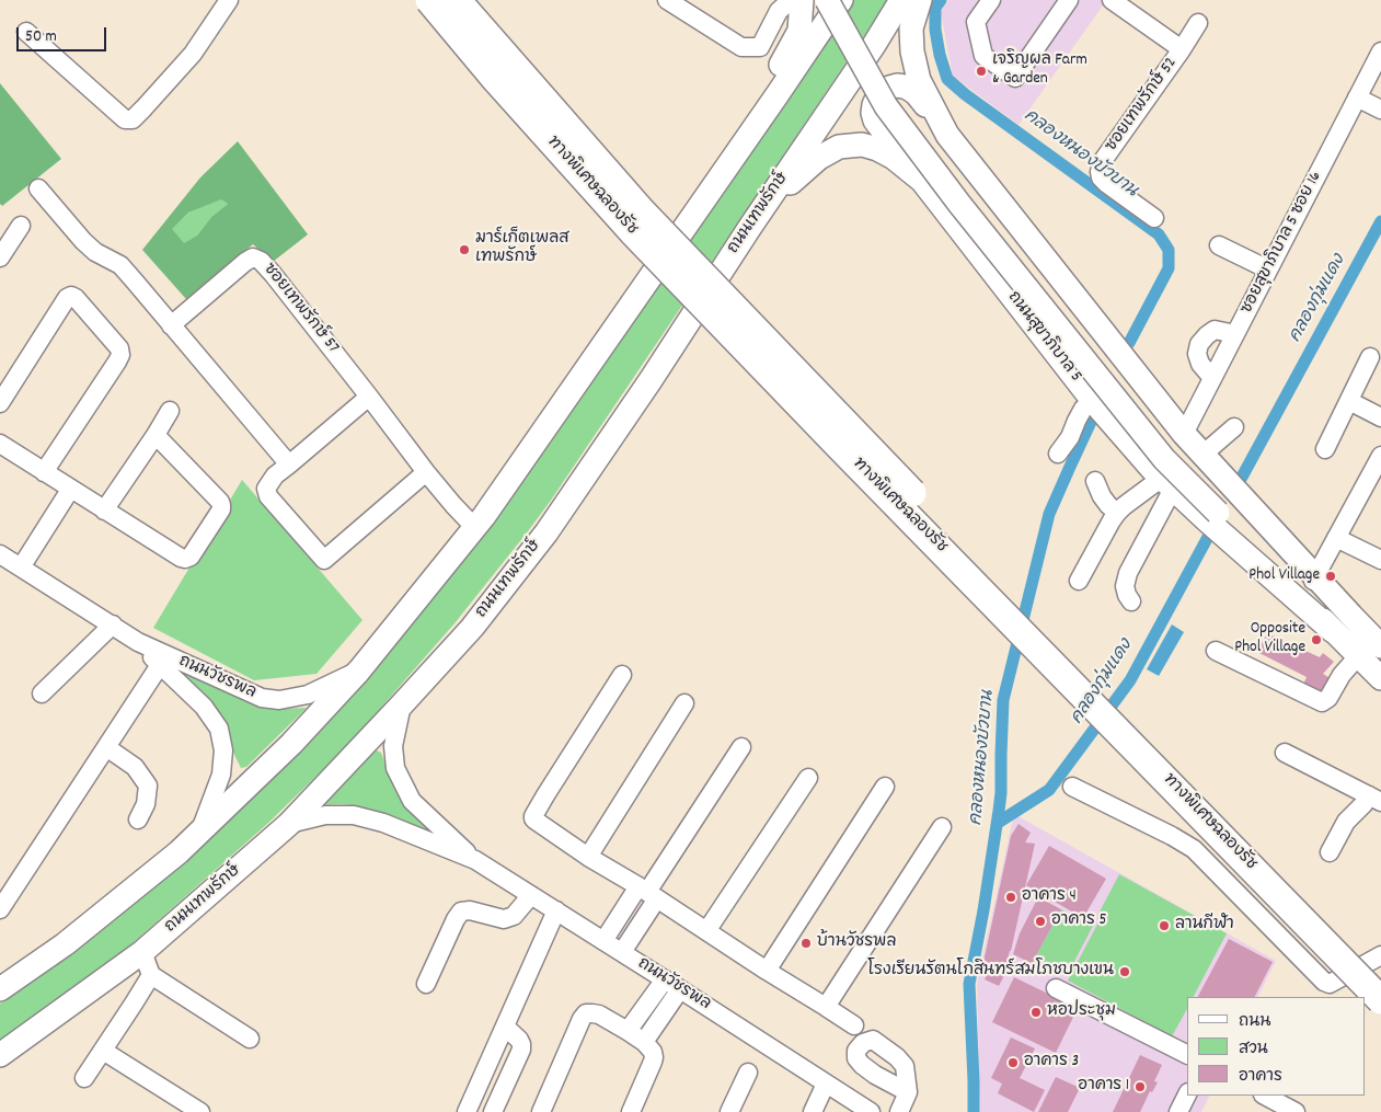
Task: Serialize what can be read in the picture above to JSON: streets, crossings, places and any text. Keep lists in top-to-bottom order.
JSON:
{
  "streets": {
    "highway": ["ทางพิเศษฉลองรัช"],
    "main road": ["ถนนเทพรักษ์", "ถนนสุขาภิบาล 5"],
    "street": [
      "ซอยเทพรักษ์ 52",
      "ซอยสุขาภิบาล 5 ซอย 16",
      "ซอยเทพรักษ์ 57",
      "ถนนวัชรพล"
    ]
  },
  "crossings": [
    ["ถนนเทพรักษ์", "ถนนสุขาภิบาล 5"],
    ["ถนนเทพรักษ์", "ถนนวัชรพล"],
    ["ซอยสุขาภิบาล 5 ซอย 16", "ถนนสุขาภิบาล 5"]
  ],
  "water": ["คลองหนองบัวบาน", "คลองกุ่มแดง"],
  "places": [
    "เจริญผล Farm & Garden",
    "มาร์เก็ตเพลส เทพรักษ์",
    "Phol Village",
    "Opposite Phol Village",
    "อาคาร 4",
    "อาคาร 5",
    "ลานกีฬา",
    "บ้านวัชรพล",
    "โรงเรียนรัตนโกสินทร์สมโภชบางเขน",
    "หอประชุม",
    "อาคาร 3",
    "อาคาร 1"
  ],
  "legend": ["ถนน", "สวน", "อาคาร"],
  "scale_bar": "50 m"
}
